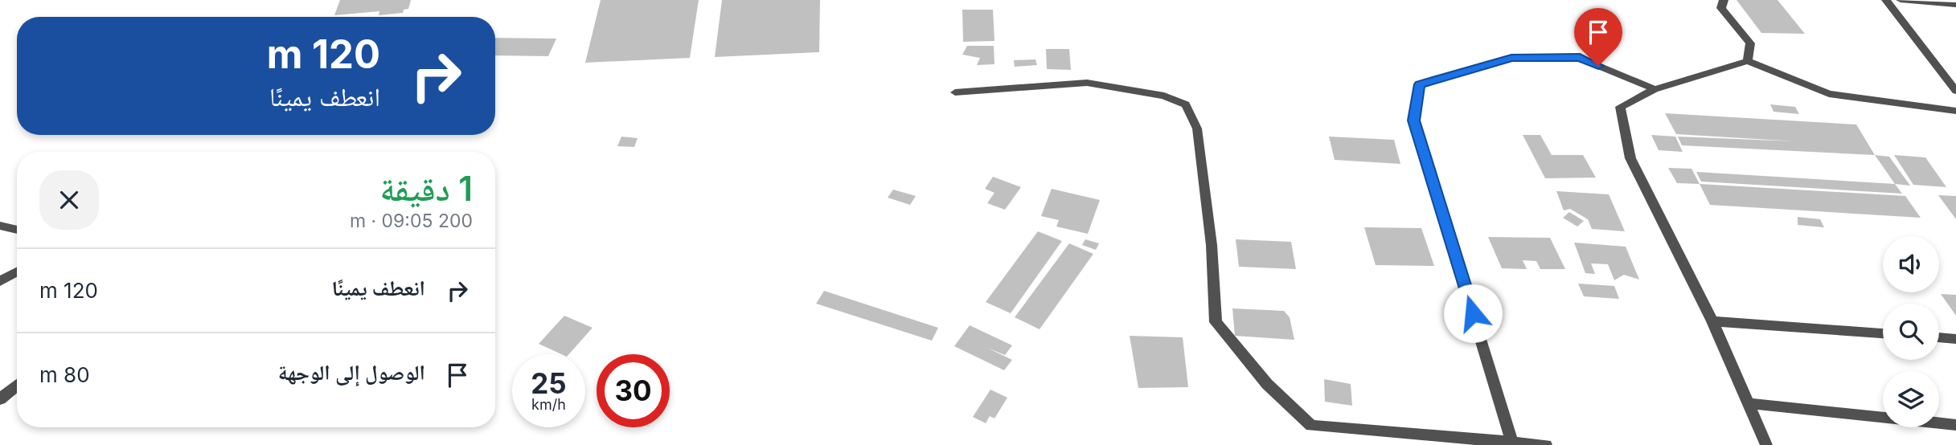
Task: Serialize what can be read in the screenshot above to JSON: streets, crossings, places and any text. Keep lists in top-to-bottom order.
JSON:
{
  "page": {
    "turn": ["120 m", "انعطف يمينًا"],
    "heading": ["1 دقيقة", "200 m · 09:05"],
    "list": [
      {
        "name": "انعطف يمينًا",
        "value": "120 m"
      },
      {
        "name": "الوصول إلى الوجهة",
        "value": "80 m"
      }
    ],
    "speed": "25 km/h",
    "limit": "30"
  }
}
